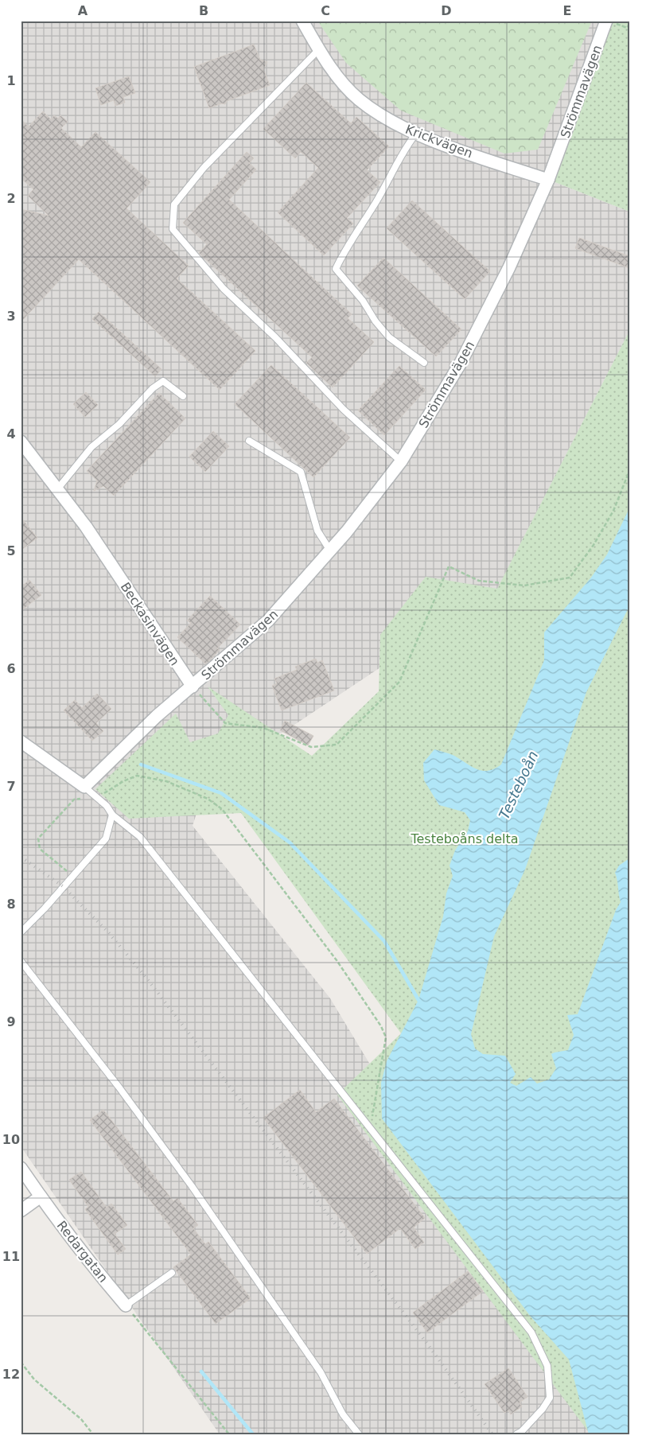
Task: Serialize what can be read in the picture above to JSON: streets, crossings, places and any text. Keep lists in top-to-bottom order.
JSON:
{
  "streets": {
    "street": [
      "Strömmavägen",
      "Krickvägen",
      "Beckasinvägen",
      "Redargatan"
    ]
  },
  "crossings": [
    ["Strömmavägen", "Krickvägen"],
    ["Strömmavägen", "Beckasinvägen"]
  ],
  "water": ["Testeboån"],
  "parks": ["Testeboåns delta"],
  "grid": {
    "columns": [
      "A",
      "B",
      "C",
      "D",
      "E"
    ],
    "rows": [
      "1",
      "2",
      "3",
      "4",
      "5",
      "6",
      "7",
      "8",
      "9",
      "10",
      "11",
      "12"
    ]
  }
}
